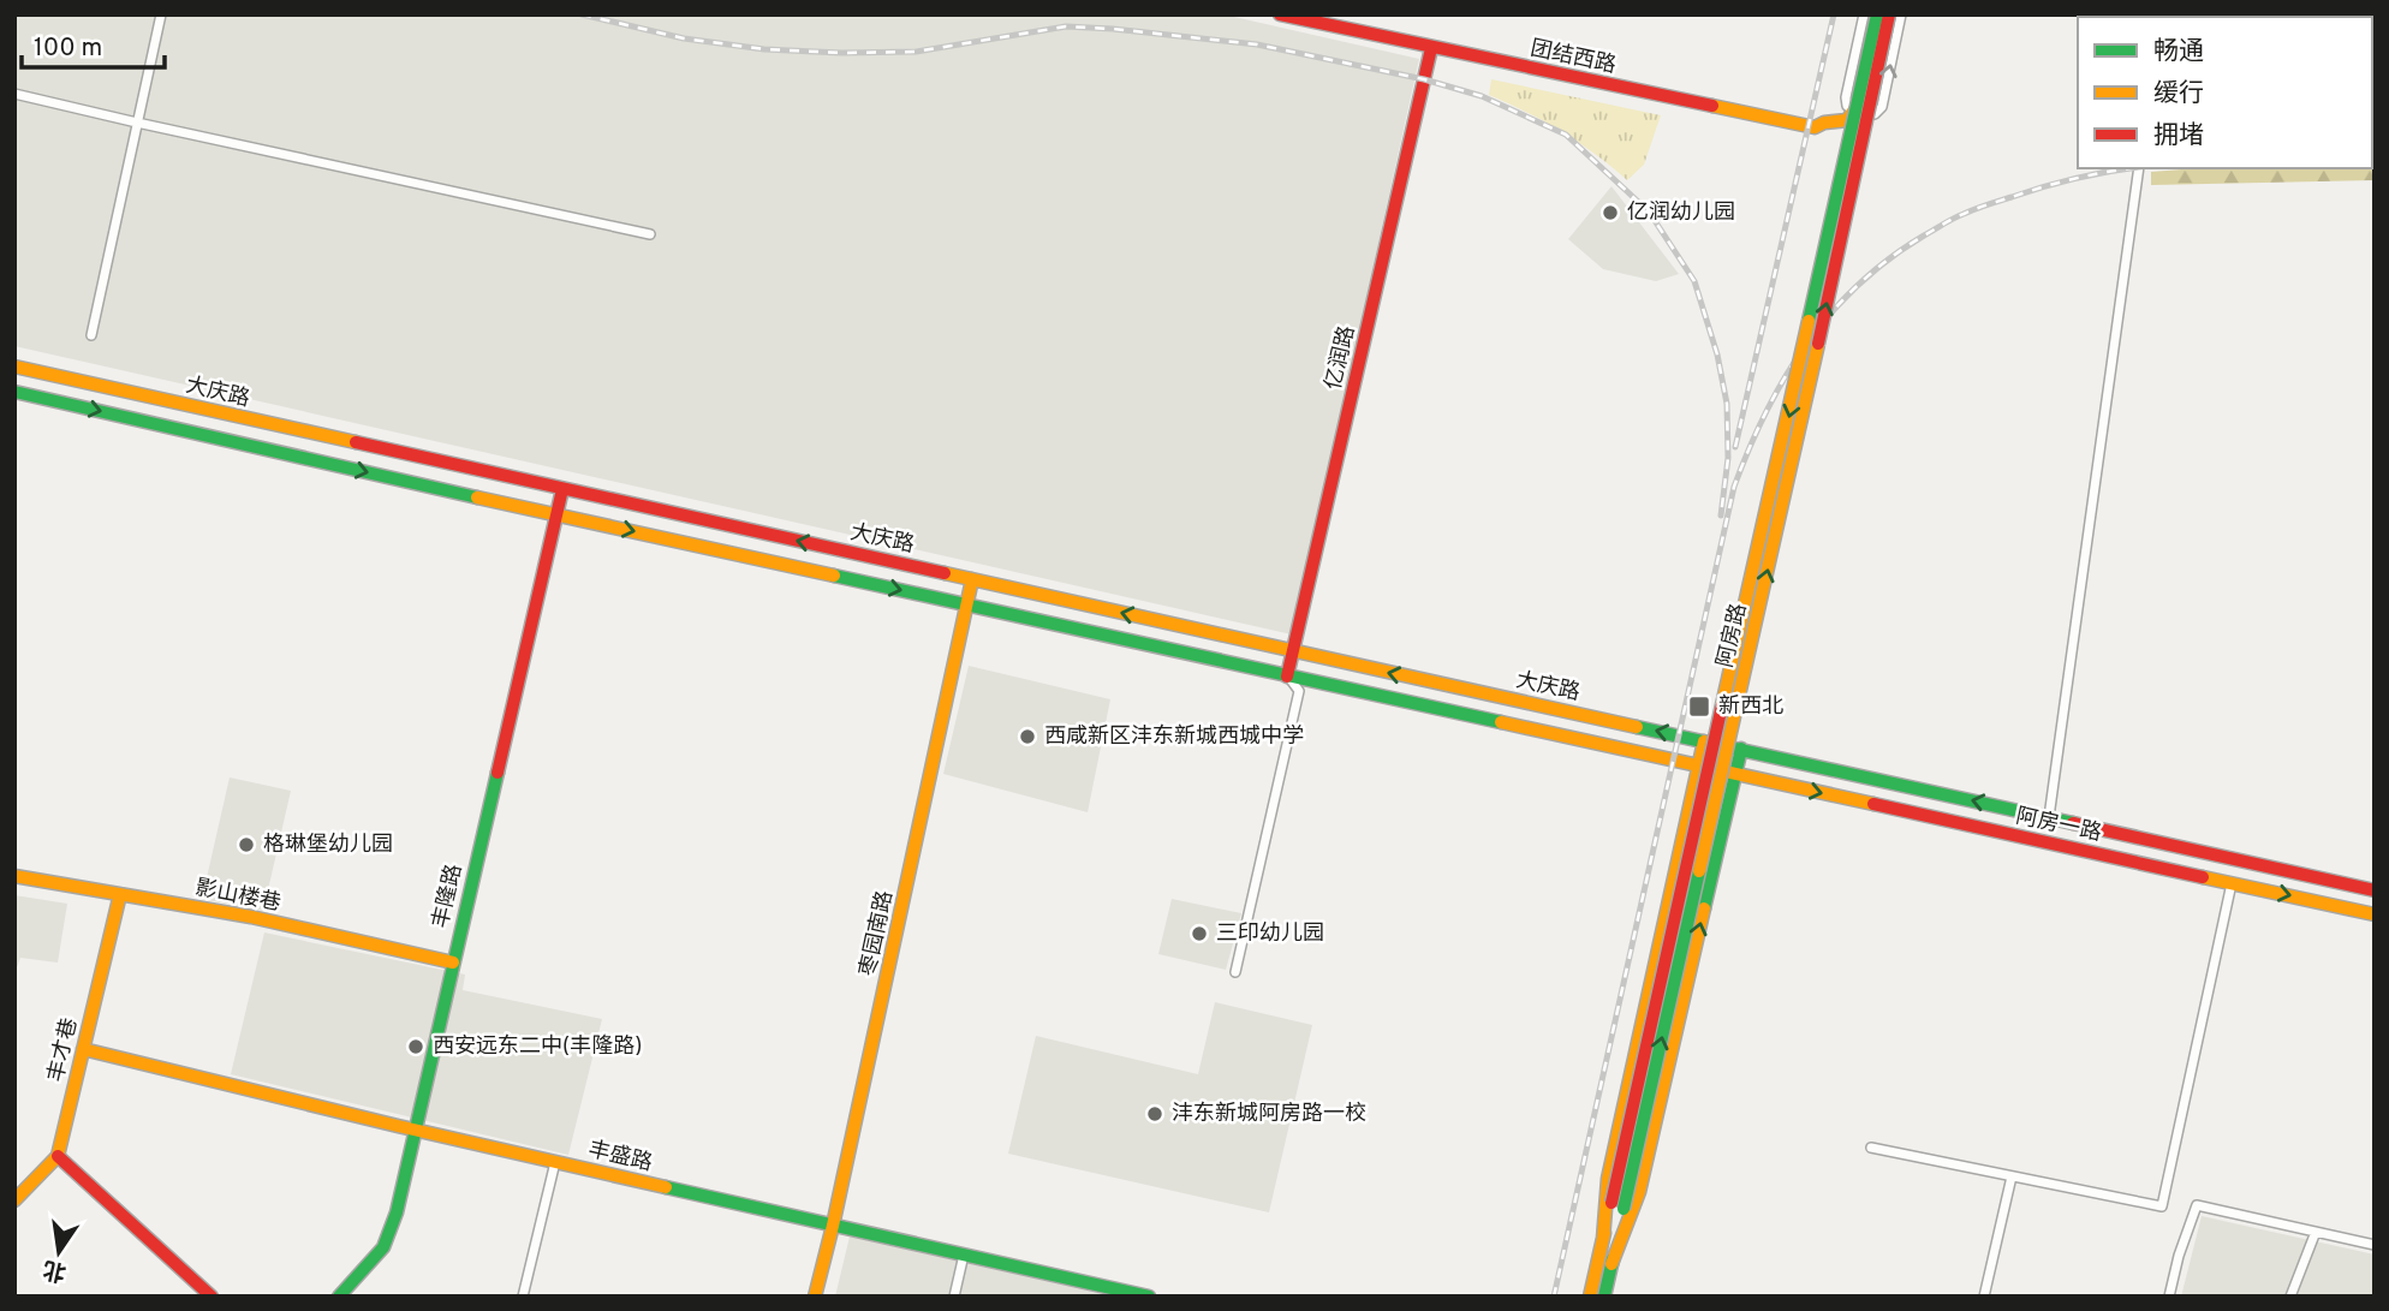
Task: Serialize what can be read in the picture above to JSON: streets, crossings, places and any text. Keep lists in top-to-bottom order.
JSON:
{
  "streets": {
    "main road": [
      "团结西路",
      "亿润路",
      "大庆路",
      "阿房路",
      "阿房一路",
      "影山楼巷",
      "丰隆路",
      "枣园南路",
      "丰才巷",
      "丰盛路"
    ]
  },
  "crossings": [
    ["团结西路", "亿润路"],
    ["亿润路", "大庆路"],
    ["大庆路", "阿房路"],
    ["大庆路", "阿房一路"],
    ["大庆路", "丰隆路"],
    ["大庆路", "枣园南路"],
    ["阿房路", "阿房一路"],
    ["影山楼巷", "丰隆路"],
    ["影山楼巷", "丰才巷"],
    ["丰隆路", "丰盛路"],
    ["枣园南路", "丰盛路"],
    ["丰才巷", "丰盛路"]
  ],
  "places": {
    "other": [
      "亿润幼儿园",
      "西咸新区沣东新城西城中学",
      "格琳堡幼儿园",
      "三印幼儿园",
      "西安远东二中(丰隆路)",
      "沣东新城阿房路一校"
    ],
    "transit": ["新西北"]
  },
  "legend": ["畅通", "缓行", "拥堵"],
  "scale_bar": "100 m",
  "north": "bottom"
}
